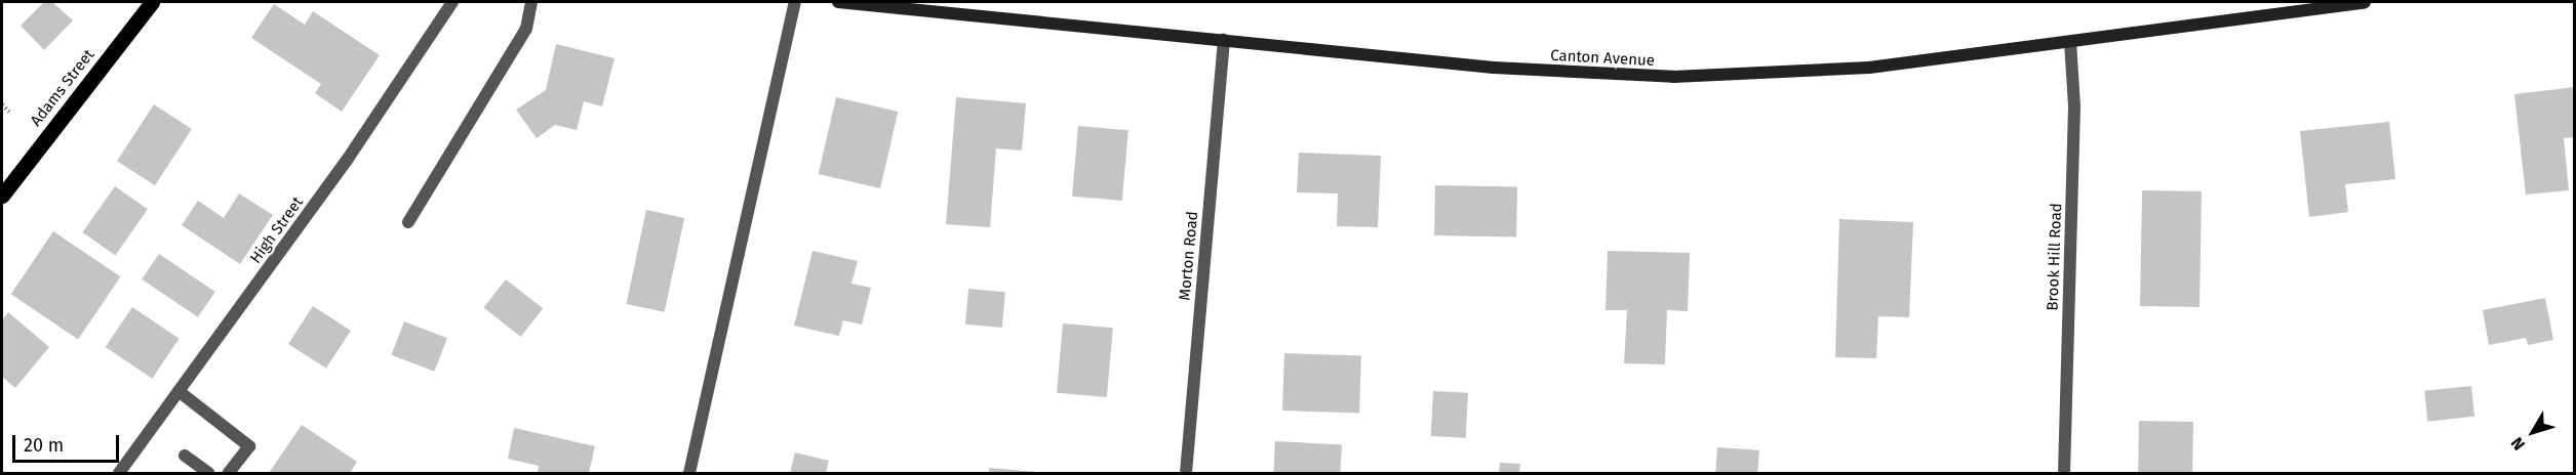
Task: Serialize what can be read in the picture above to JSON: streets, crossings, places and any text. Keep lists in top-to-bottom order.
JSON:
{
  "streets": {
    "main road": ["Adams Street"],
    "street": [
      "Canton Avenue",
      "High Street",
      "Morton Road",
      "Brook Hill Road"
    ]
  },
  "crossings": [
    ["Canton Avenue", "Morton Road"],
    ["Canton Avenue", "Brook Hill Road"]
  ],
  "scale_bar": "20 m",
  "north": "bottom left"
}
